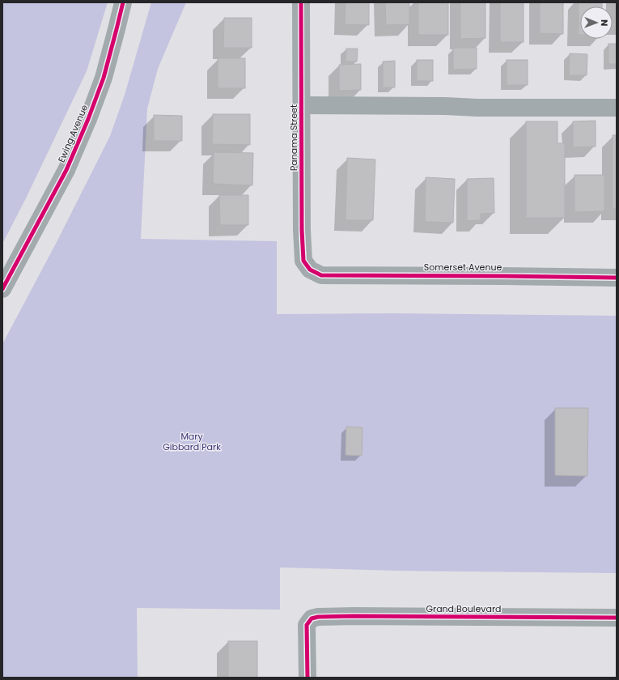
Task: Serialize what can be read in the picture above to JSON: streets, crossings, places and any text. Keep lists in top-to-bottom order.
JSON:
{
  "streets": {
    "street": [
      "Ewing Avenue",
      "Panama Street",
      "Somerset Avenue",
      "Grand Boulevard"
    ]
  },
  "crossings": [
    ["Panama Street", "Somerset Avenue"]
  ],
  "parks": ["Mary Gibbard Park"],
  "north": "right"
}
